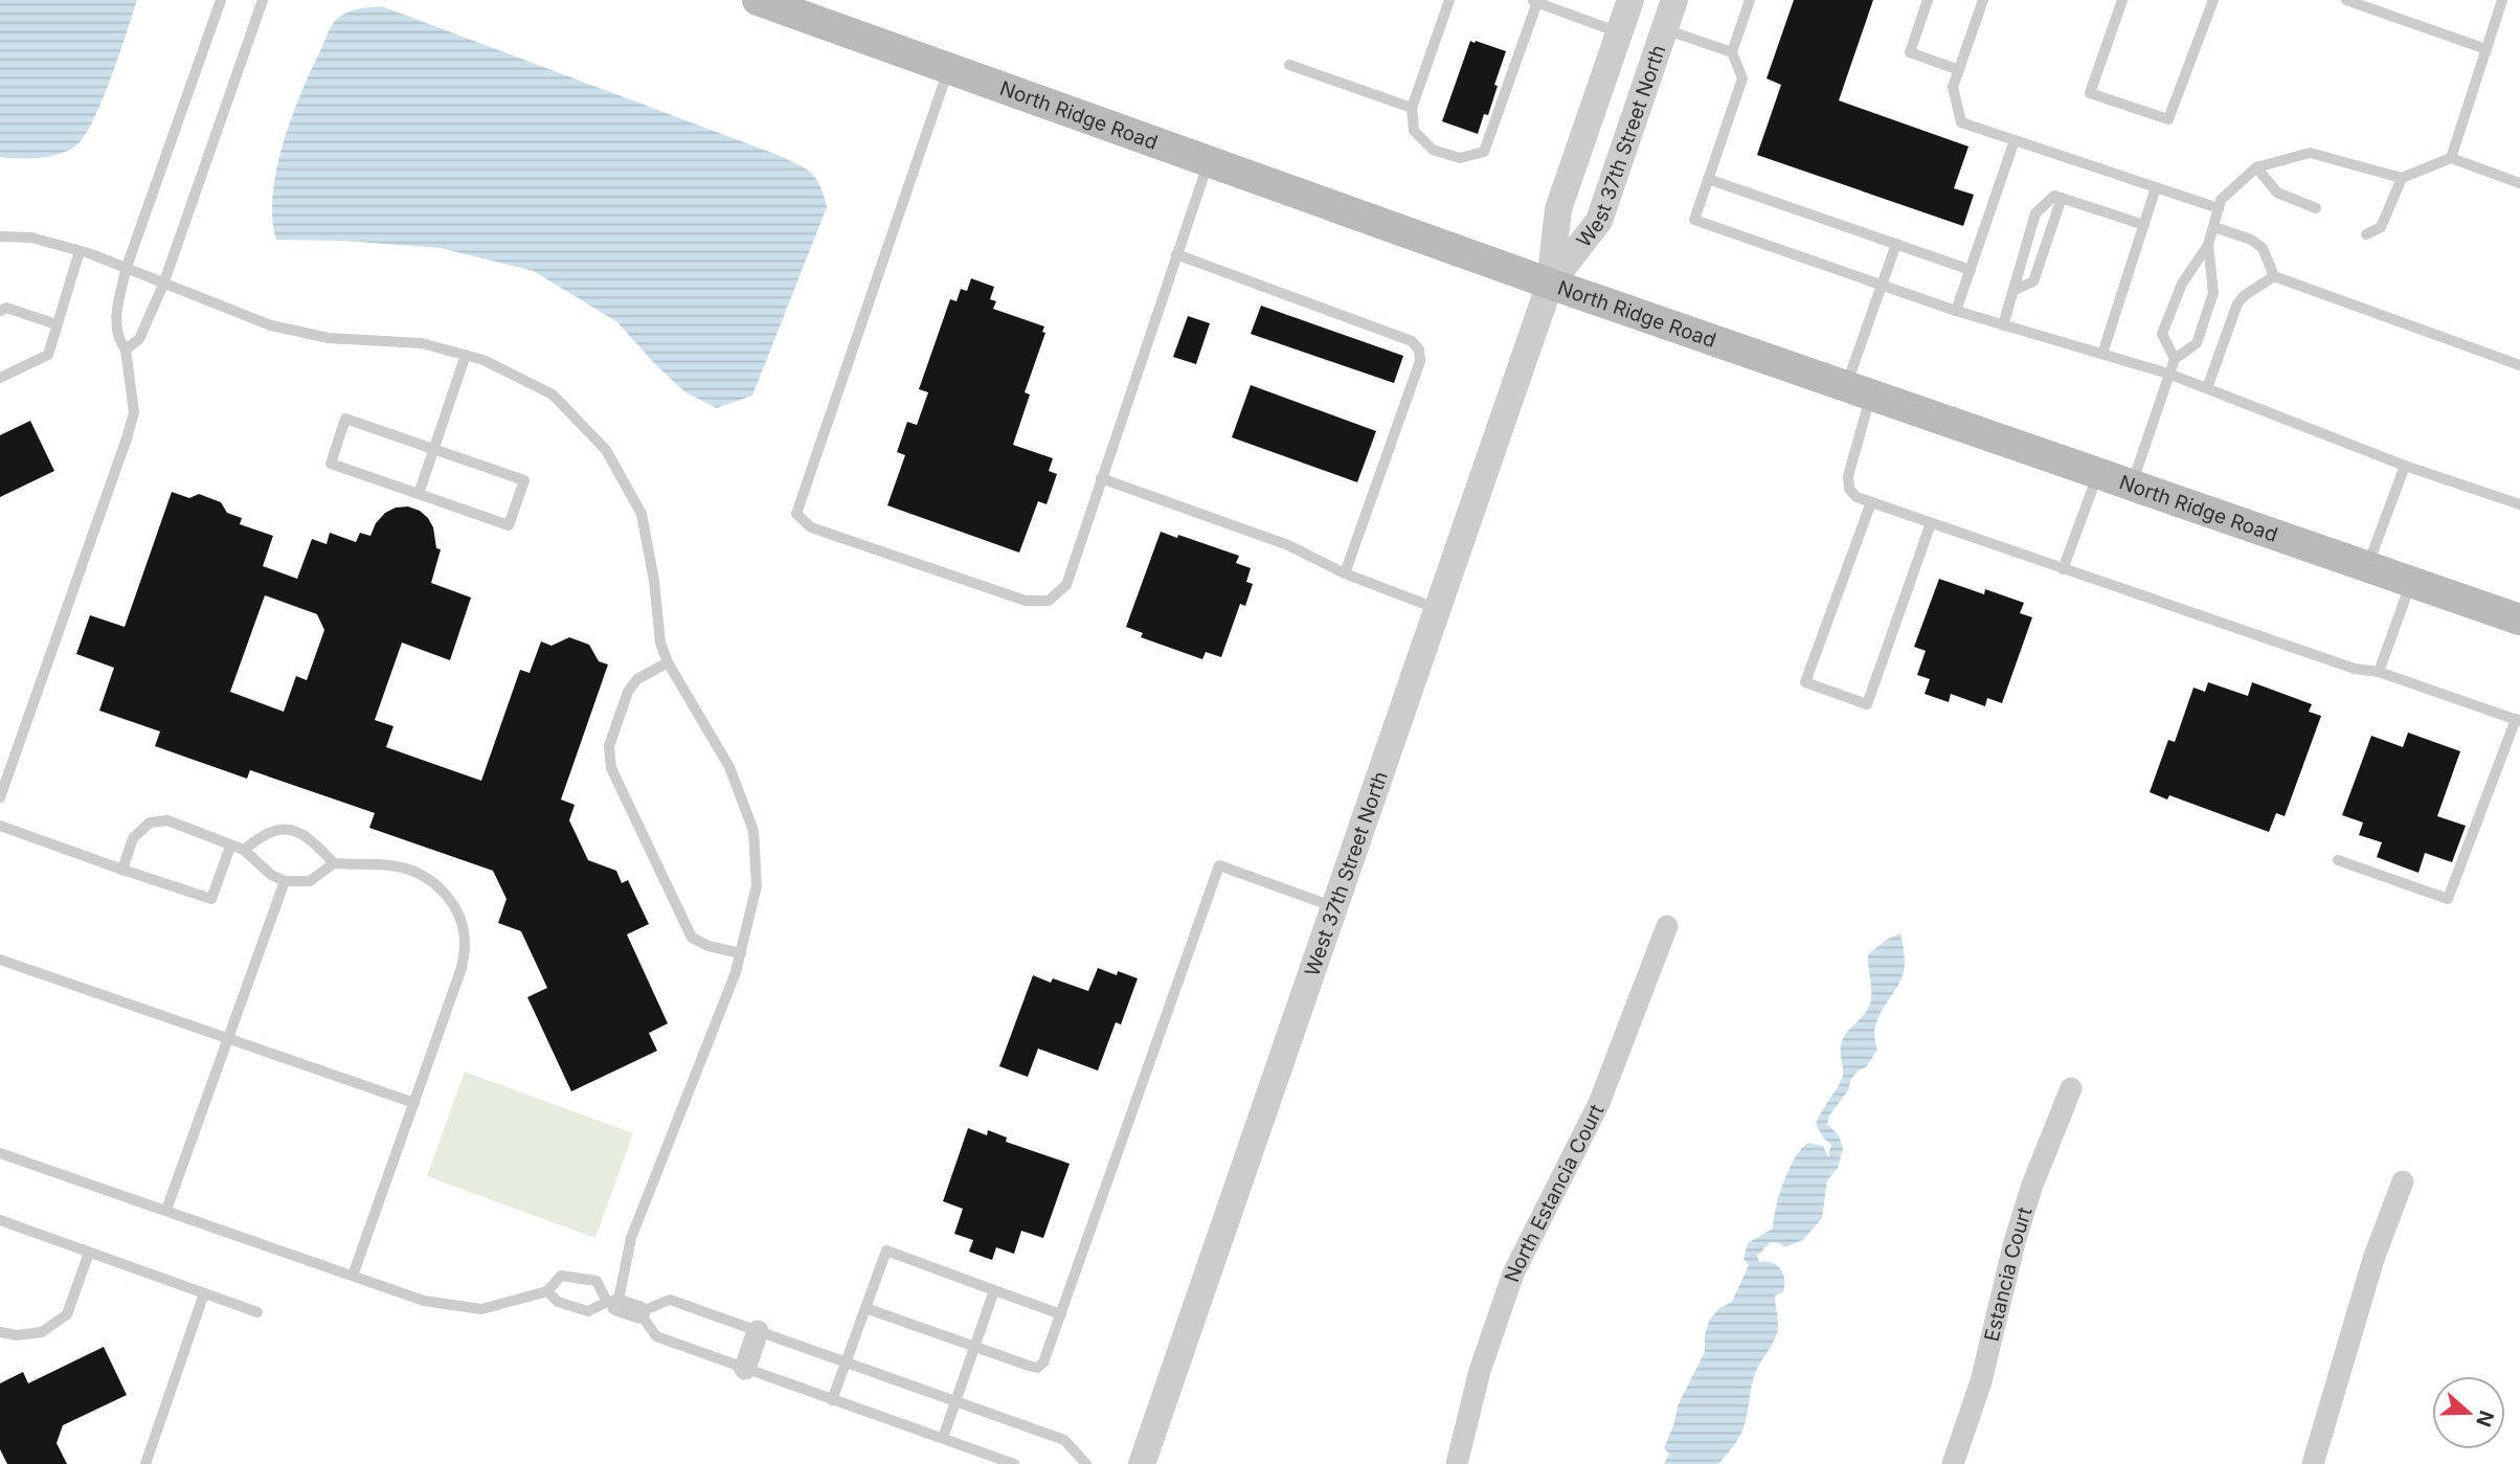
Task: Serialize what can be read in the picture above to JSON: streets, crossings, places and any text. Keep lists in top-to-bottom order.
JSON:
{
  "streets": {
    "main road": ["North Ridge Road"],
    "street": ["West 37th Street North", "North Estancia Court", "Estancia Court"]
  },
  "crossings": [
    ["North Ridge Road", "West 37th Street North"]
  ],
  "north": "right"
}
